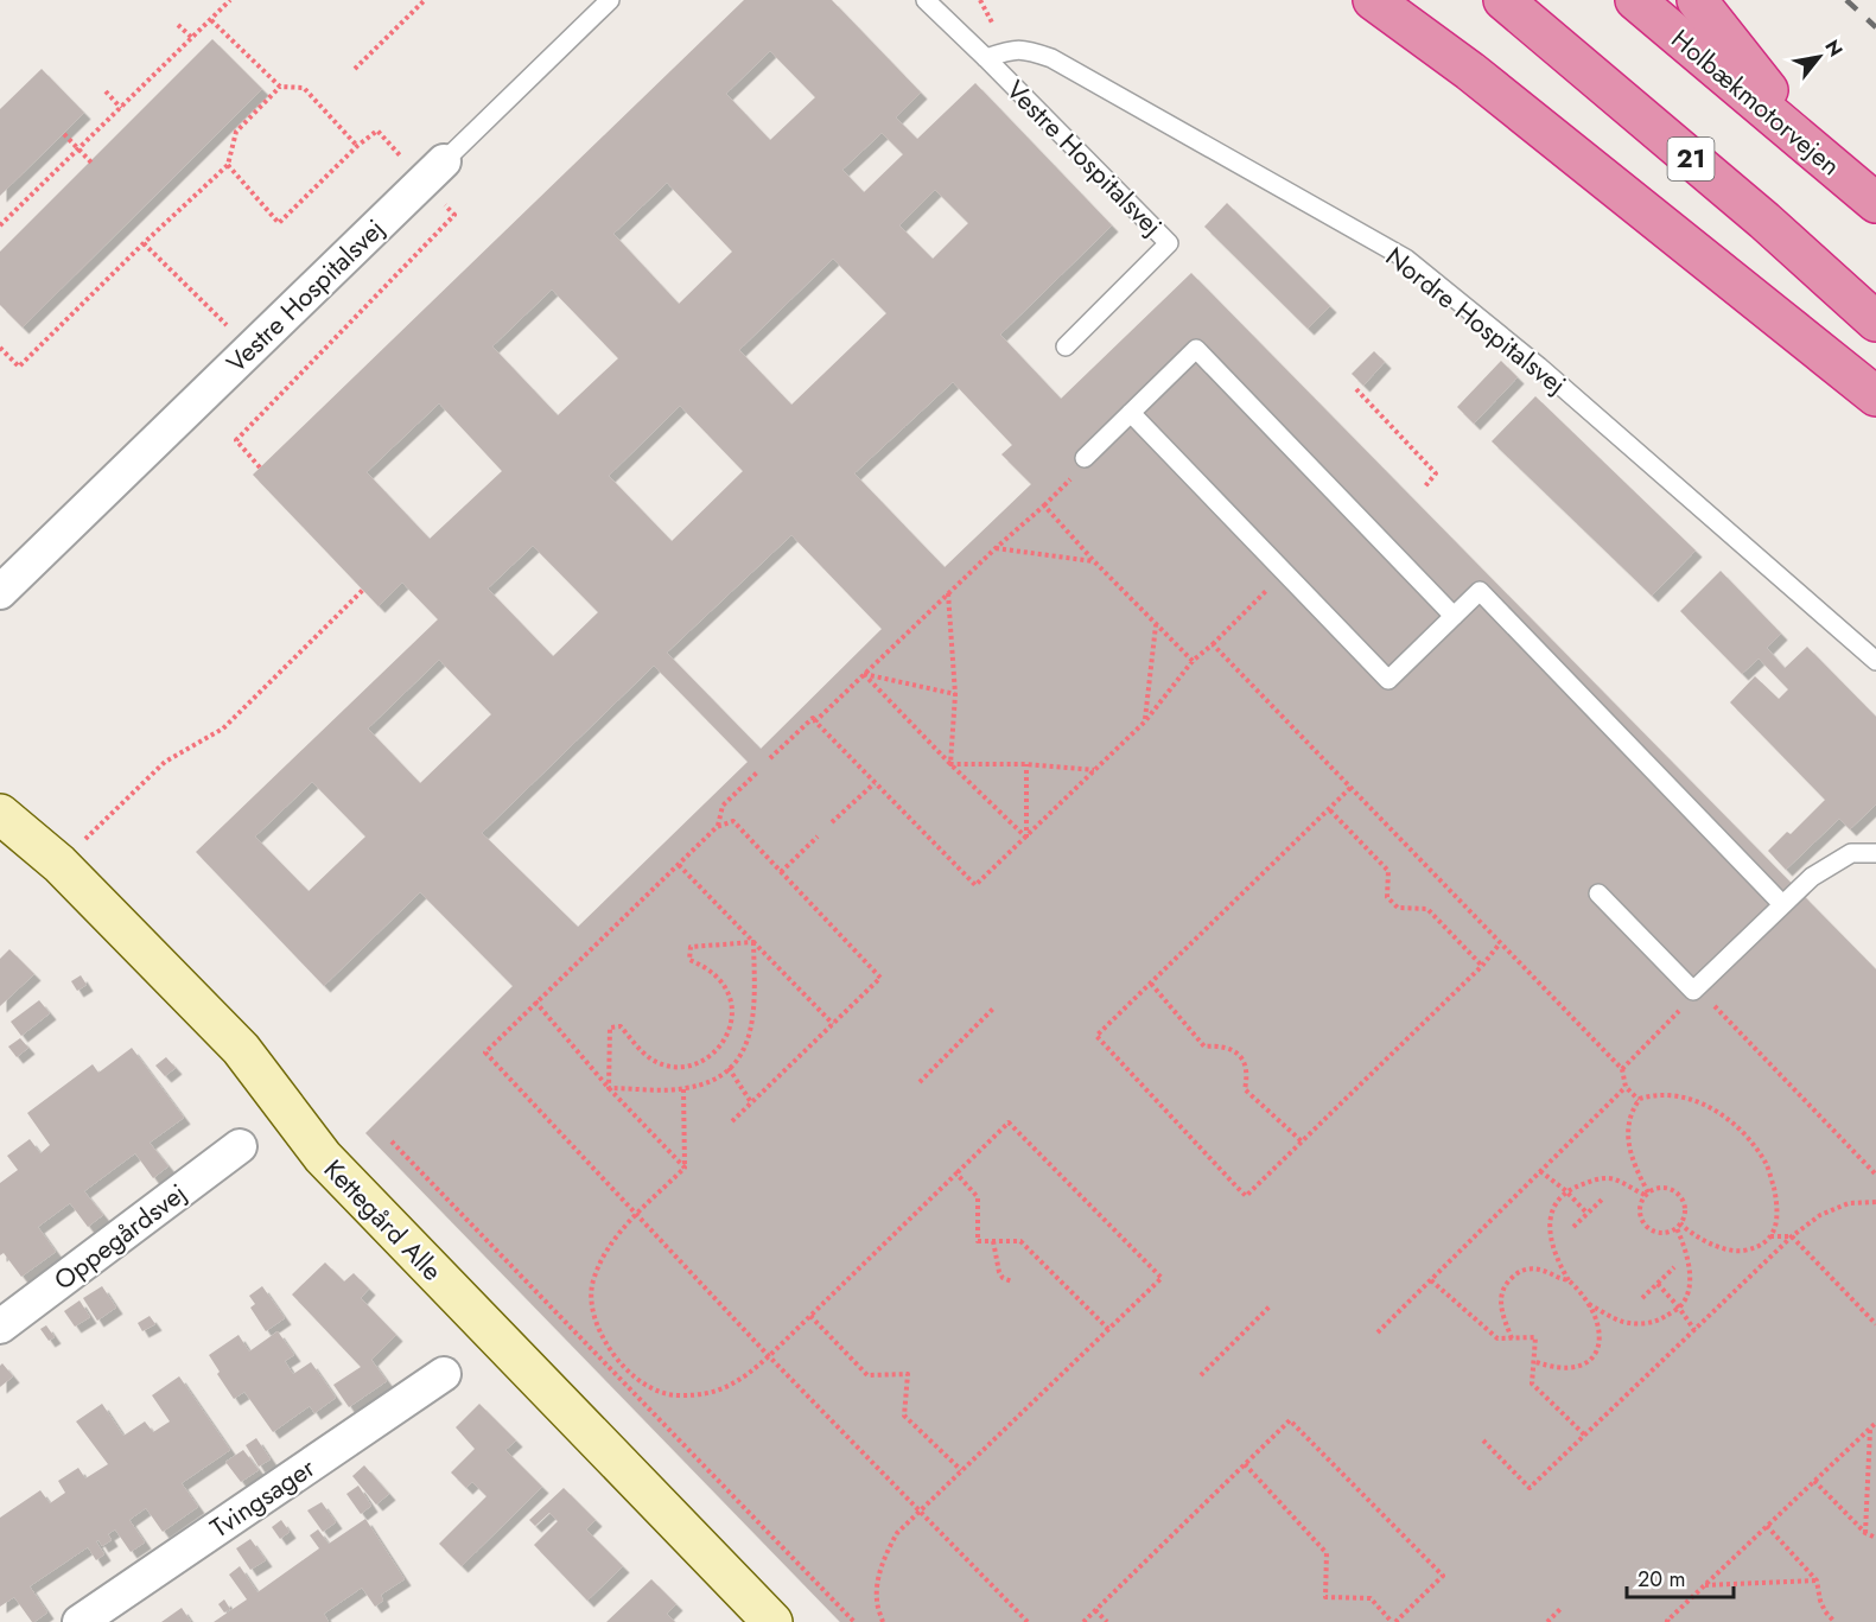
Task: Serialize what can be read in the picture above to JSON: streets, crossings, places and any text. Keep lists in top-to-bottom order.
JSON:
{
  "streets": {
    "highway": ["Holbækmotorvejen", "21"],
    "street": [
      "Vestre Hospitalsvej",
      "Kettegård Alle",
      "Oppegårdsvej",
      "Tvingsager"
    ],
    "lane": ["Nordre Hospitalsvej"]
  },
  "crossings": [
    ["Vestre Hospitalsvej", "Nordre Hospitalsvej"]
  ],
  "scale_bar": "20 m",
  "north": "top right"
}
